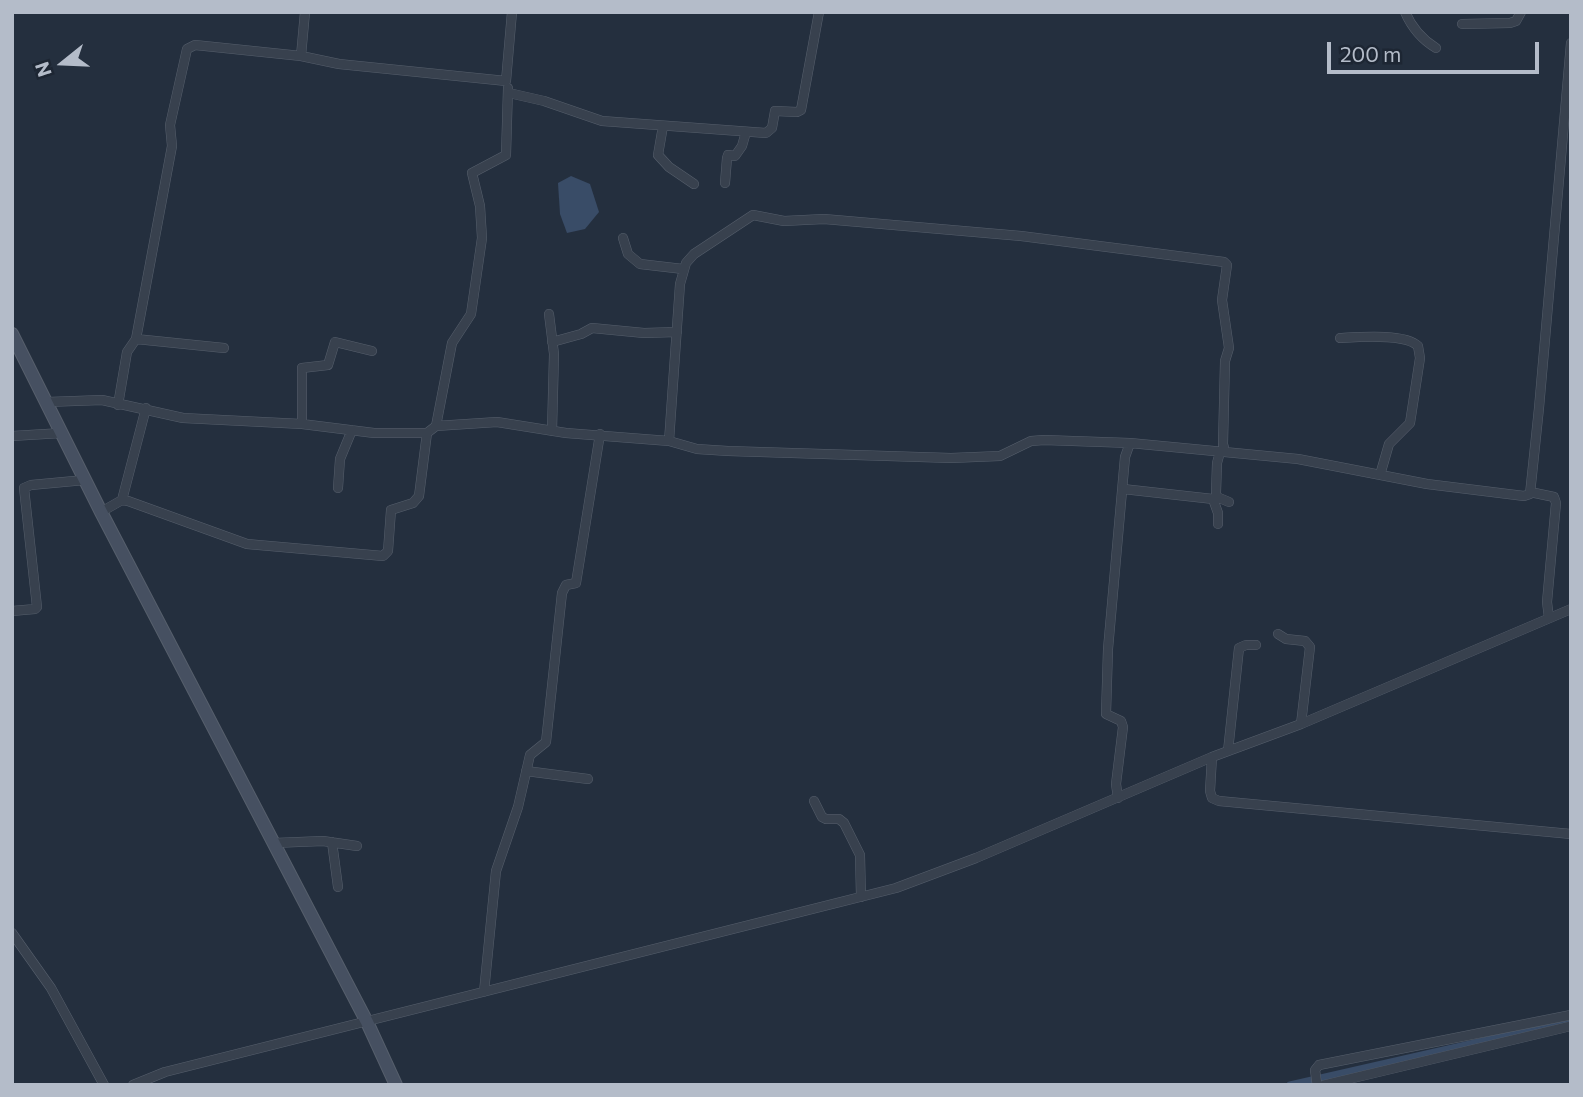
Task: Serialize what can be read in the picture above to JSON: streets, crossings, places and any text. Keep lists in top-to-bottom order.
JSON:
{
  "scale_bar": "200 m",
  "north": "left"
}
